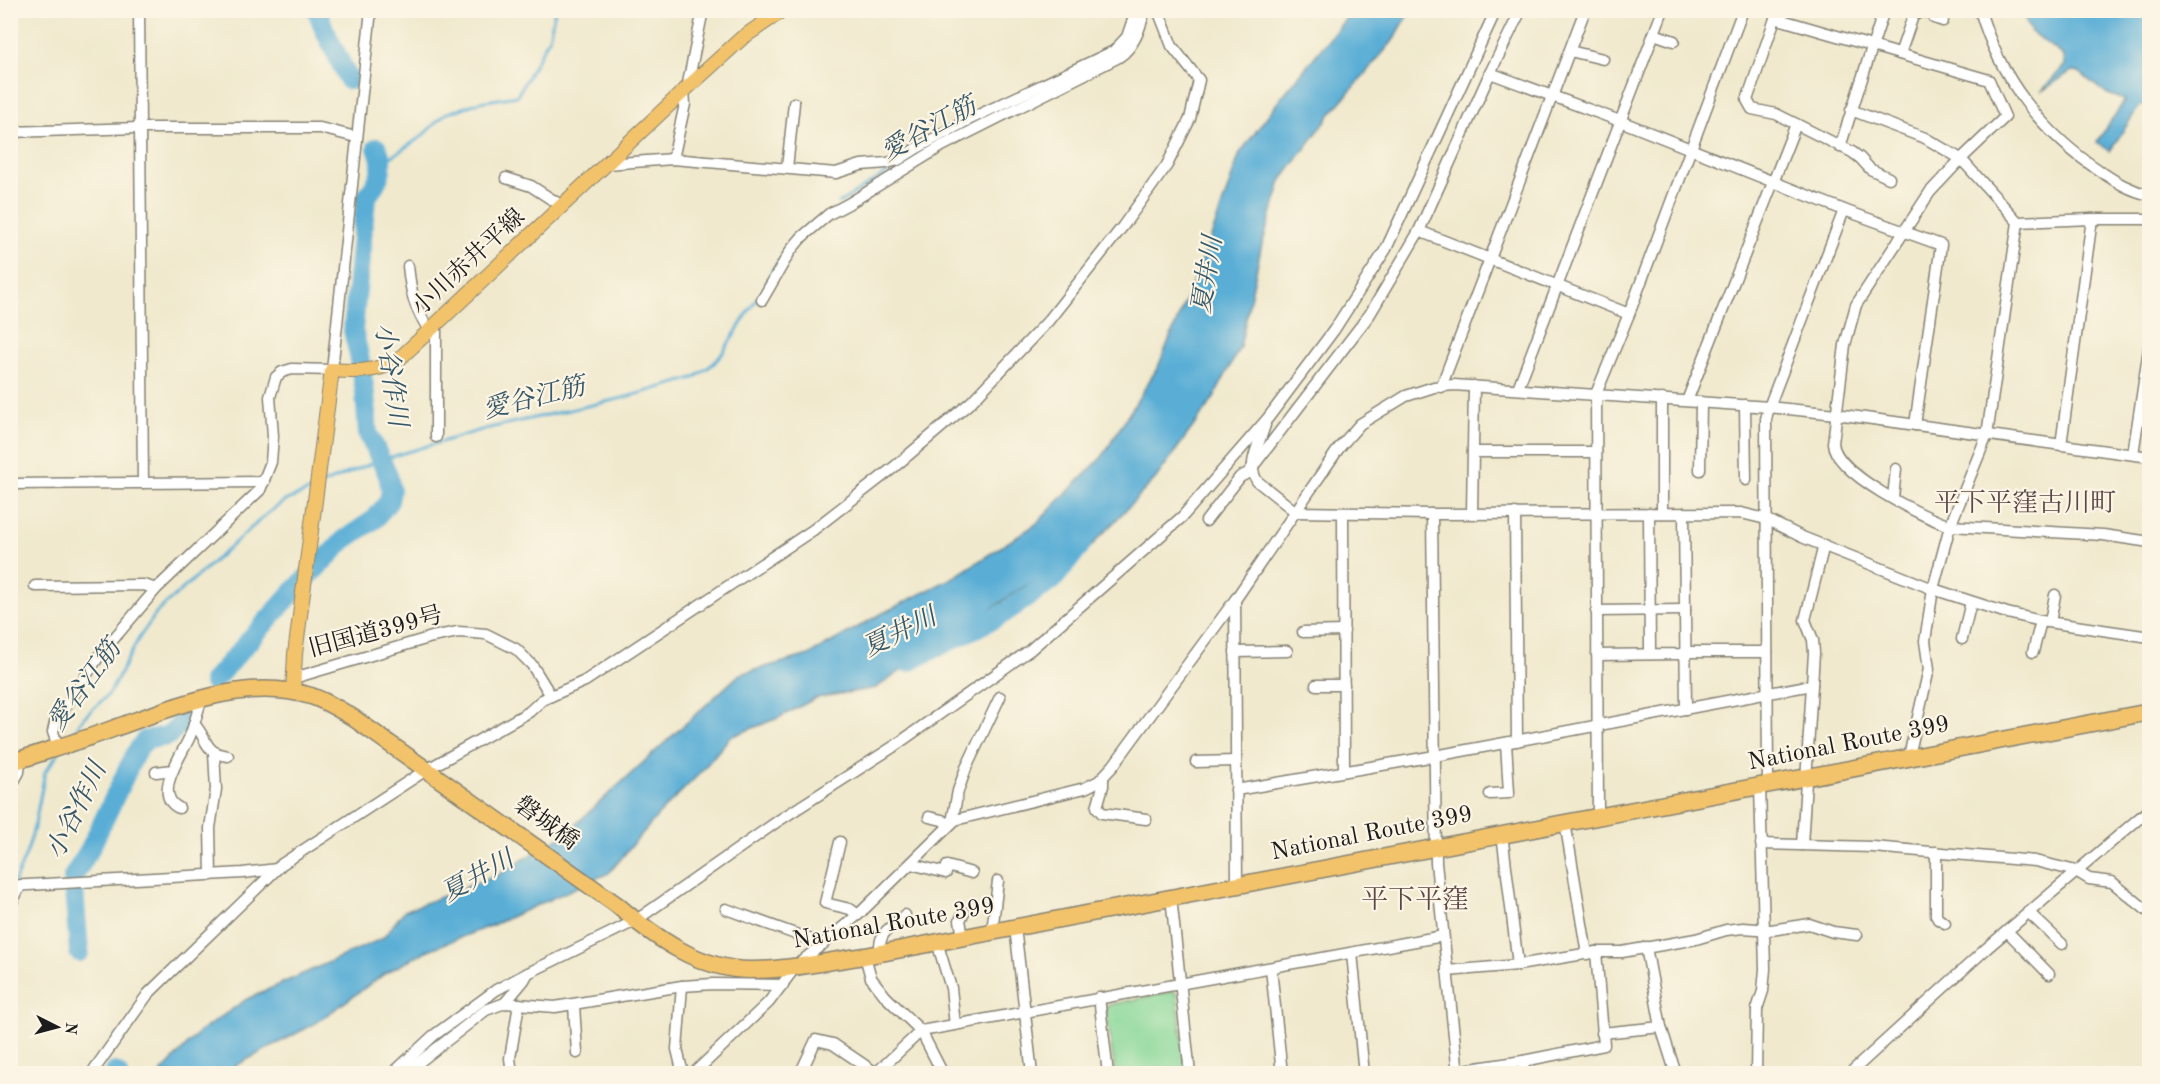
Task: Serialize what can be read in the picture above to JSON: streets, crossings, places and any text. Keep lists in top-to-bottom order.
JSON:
{
  "streets": {
    "highway": ["National Route 399", "磐城橋"],
    "main road": ["小川赤井平線"],
    "street": ["旧国道399号"]
  },
  "crossings": [
    ["National Route 399", "磐城橋"]
  ],
  "districts": ["平下平窪古川町", "平下平窪"],
  "water": ["愛谷江筋", "夏井川", "小谷作川"],
  "north": "right"
}
